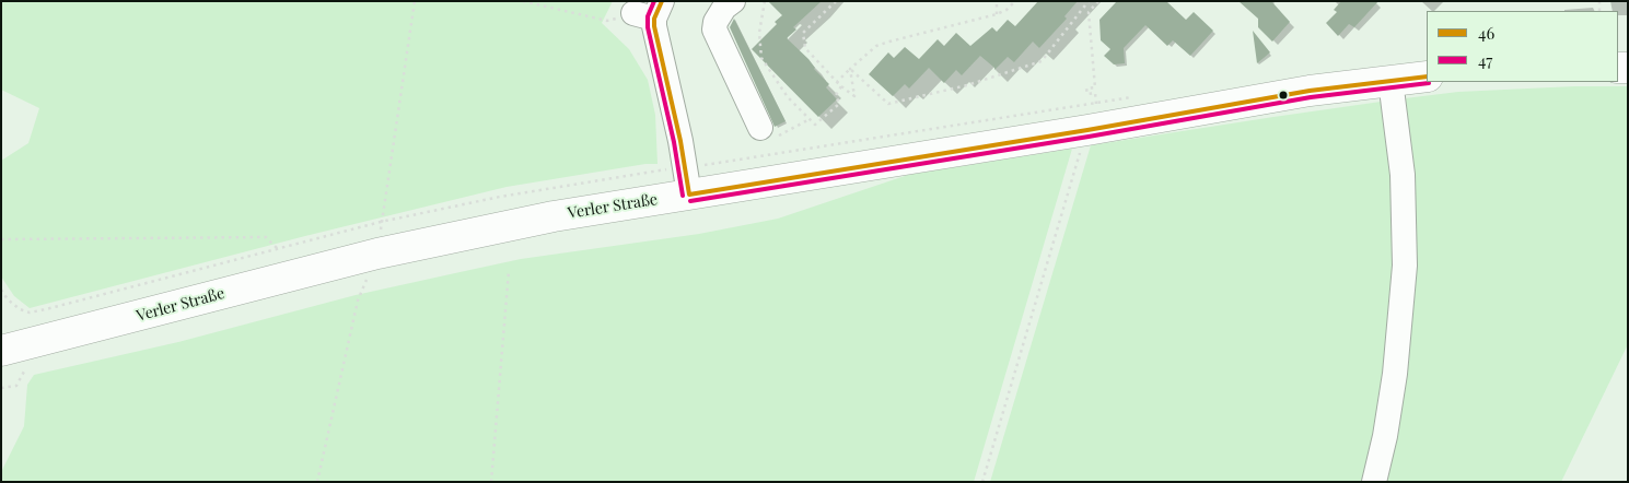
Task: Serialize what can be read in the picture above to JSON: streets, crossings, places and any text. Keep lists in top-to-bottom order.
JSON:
{
  "streets": {
    "main road": ["Verler Straße"]
  },
  "lines": ["transit line 46", "transit line 47"],
  "legend": ["46", "47"]
}
